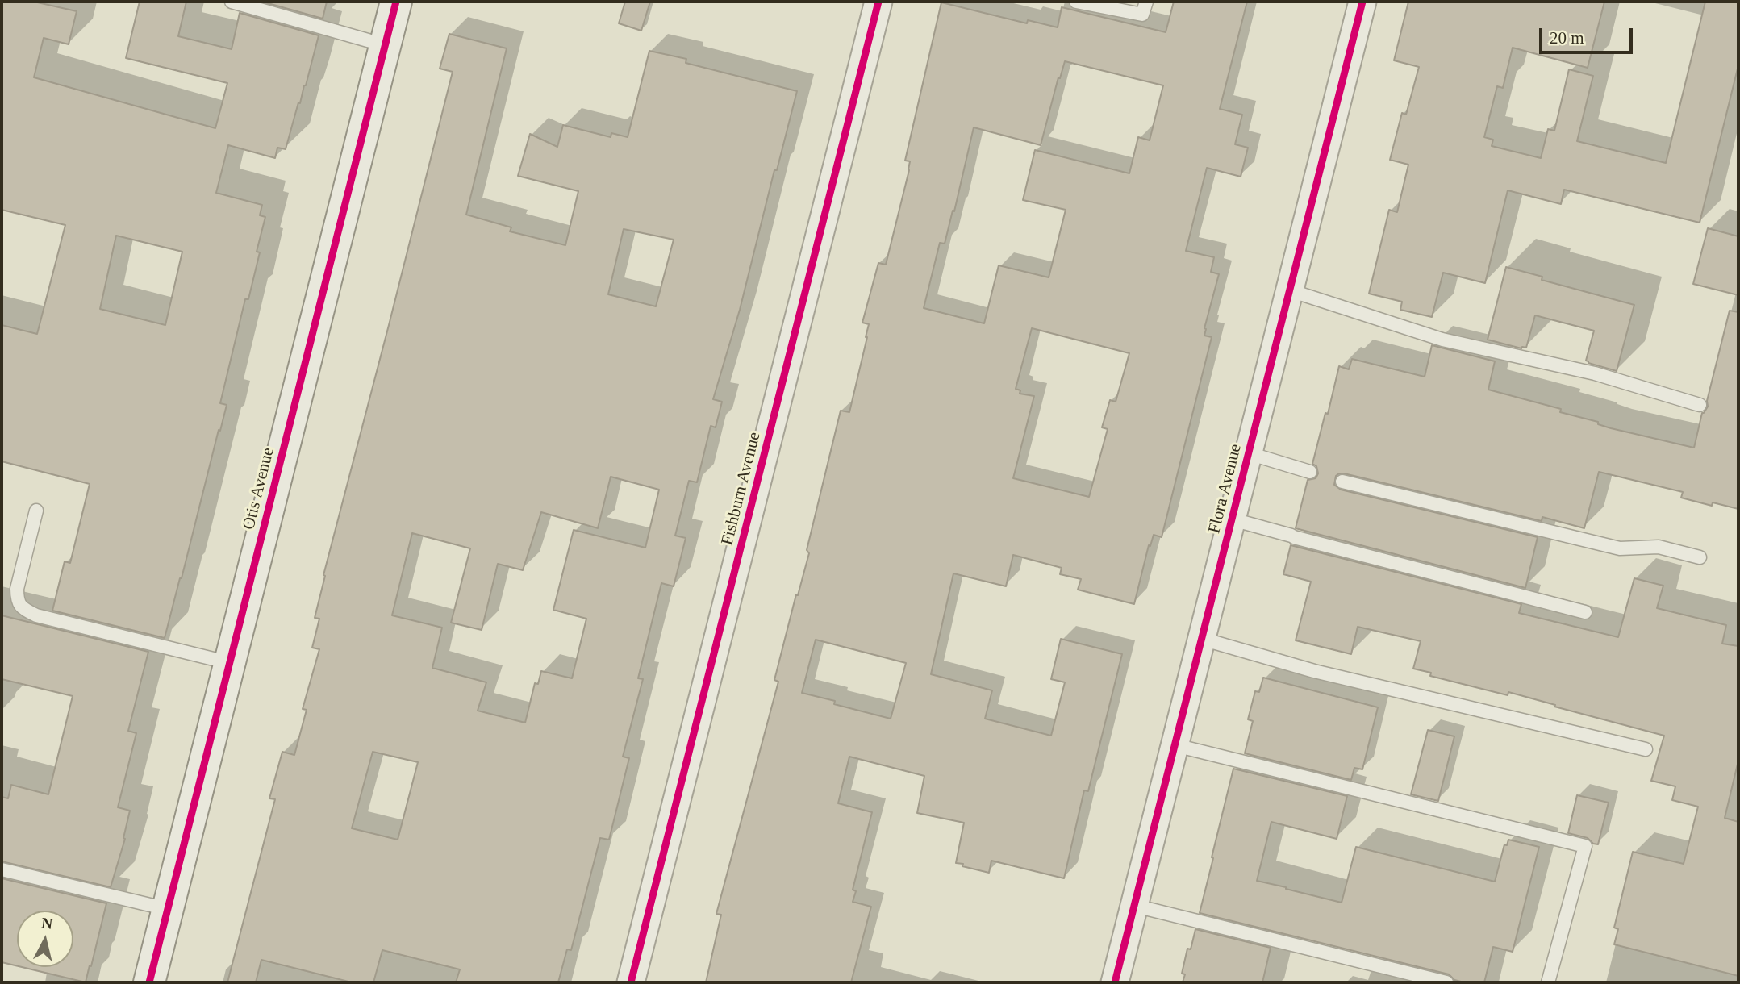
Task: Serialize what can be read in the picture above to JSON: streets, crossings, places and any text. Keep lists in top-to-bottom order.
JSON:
{
  "streets": {
    "street": ["Otis Avenue", "Fishburn Avenue", "Flora Avenue"]
  },
  "scale_bar": "20 m",
  "north": "top"
}
